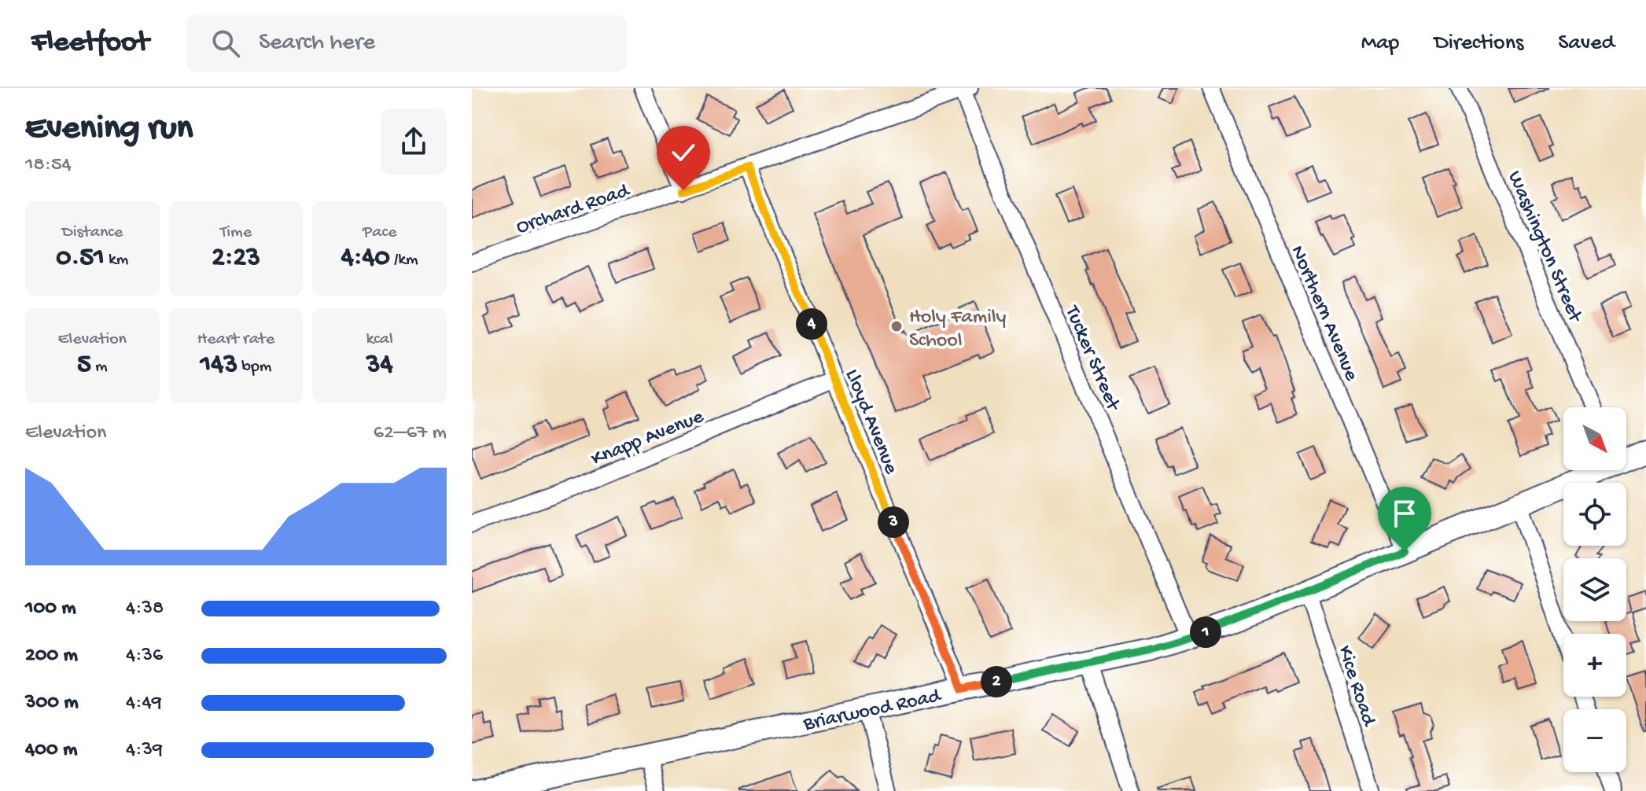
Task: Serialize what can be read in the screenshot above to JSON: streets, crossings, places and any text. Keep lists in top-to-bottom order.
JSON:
{
  "streets": {
    "street": [
      "Orchard Road",
      "Washington Street",
      "Northern Avenue",
      "Tucker Street",
      "Lloyd Avenue",
      "Knapp Avenue",
      "Kice Road",
      "Briarwood Road"
    ]
  },
  "crossings": [
    ["Orchard Road", "Tucker Street"],
    ["Orchard Road", "Lloyd Avenue"],
    ["Northern Avenue", "Briarwood Road"],
    ["Tucker Street", "Briarwood Road"],
    ["Lloyd Avenue", "Knapp Avenue"],
    ["Lloyd Avenue", "Briarwood Road"],
    ["Kice Road", "Briarwood Road"]
  ],
  "places": ["Holy Family School"],
  "north": "bottom right",
  "page": {
    "header": "Fleetfoot",
    "search": "Search here",
    "nav": ["Map", "Directions", "Saved"],
    "heading": ["Evening run", "18:54"],
    "stats": [
      ["Distance", "0.51 km"],
      ["Time", "2:23"],
      ["Pace", "4:40 /km"],
      ["Elevation", "5 m"],
      ["Heart rate", "143 bpm"],
      ["kcal", "34"]
    ],
    "pins": [
      "4",
      "3",
      "1",
      "2"
    ],
    "map_buttons": ["+", "−"],
    "chart": ["Elevation", "62–67 m"],
    "list": [
      {
        "name": "100 m",
        "note": "4:38"
      },
      {
        "name": "200 m",
        "note": "4:36"
      },
      {
        "name": "300 m",
        "note": "4:49"
      },
      {
        "name": "400 m",
        "note": "4:39"
      }
    ]
  }
}
